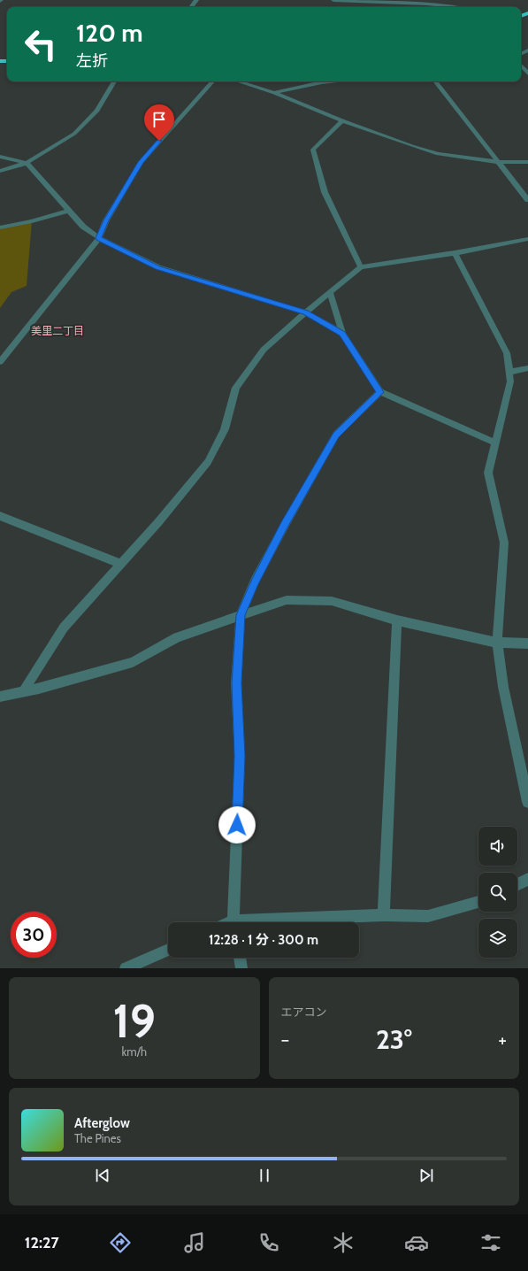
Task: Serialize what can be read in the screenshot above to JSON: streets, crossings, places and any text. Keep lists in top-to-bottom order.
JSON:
{
  "districts": ["美里二丁目"],
  "page": {
    "turn": ["120 m", "左折"],
    "limit": "30",
    "trip": "12:28 · 1 分 · 300 m",
    "tile": [
      ["19", "km/h"],
      "エアコン"
    ],
    "heat": ["−", "23°", "+"],
    "song": ["Afterglow", "The Pines"],
    "tabs": "12:27"
  }
}
